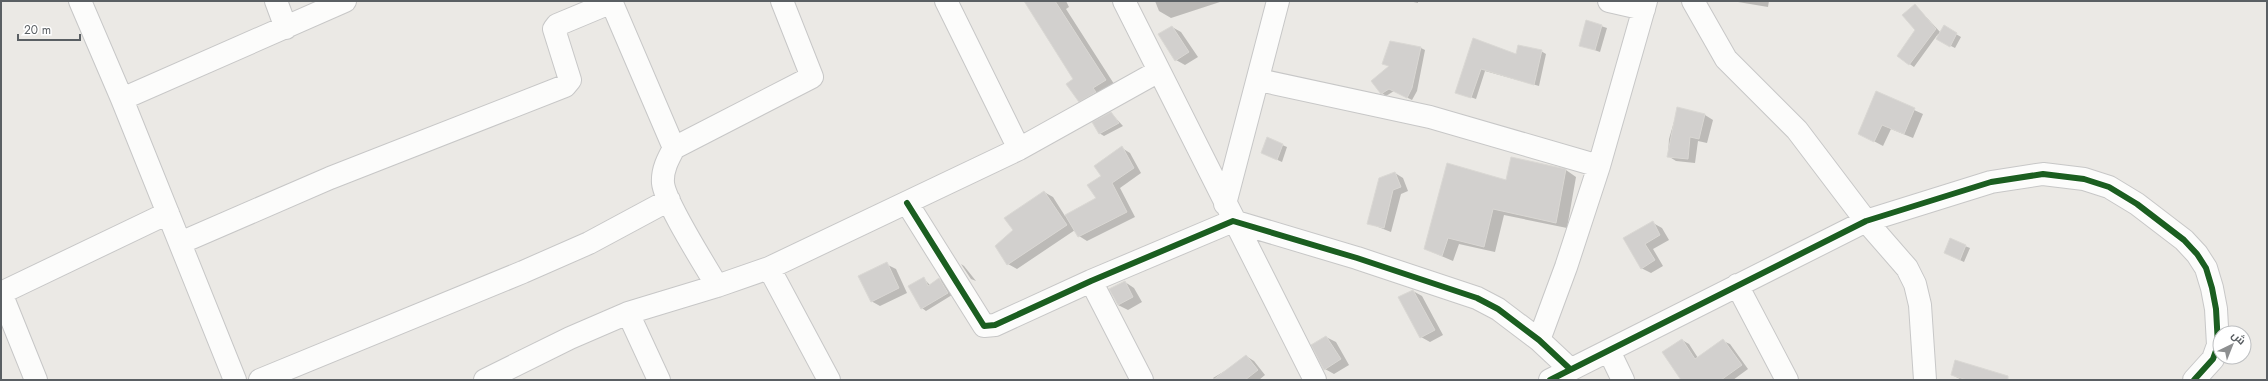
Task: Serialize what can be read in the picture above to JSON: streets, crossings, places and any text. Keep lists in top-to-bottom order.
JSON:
{
  "scale_bar": "20 m",
  "north": "top right"
}
